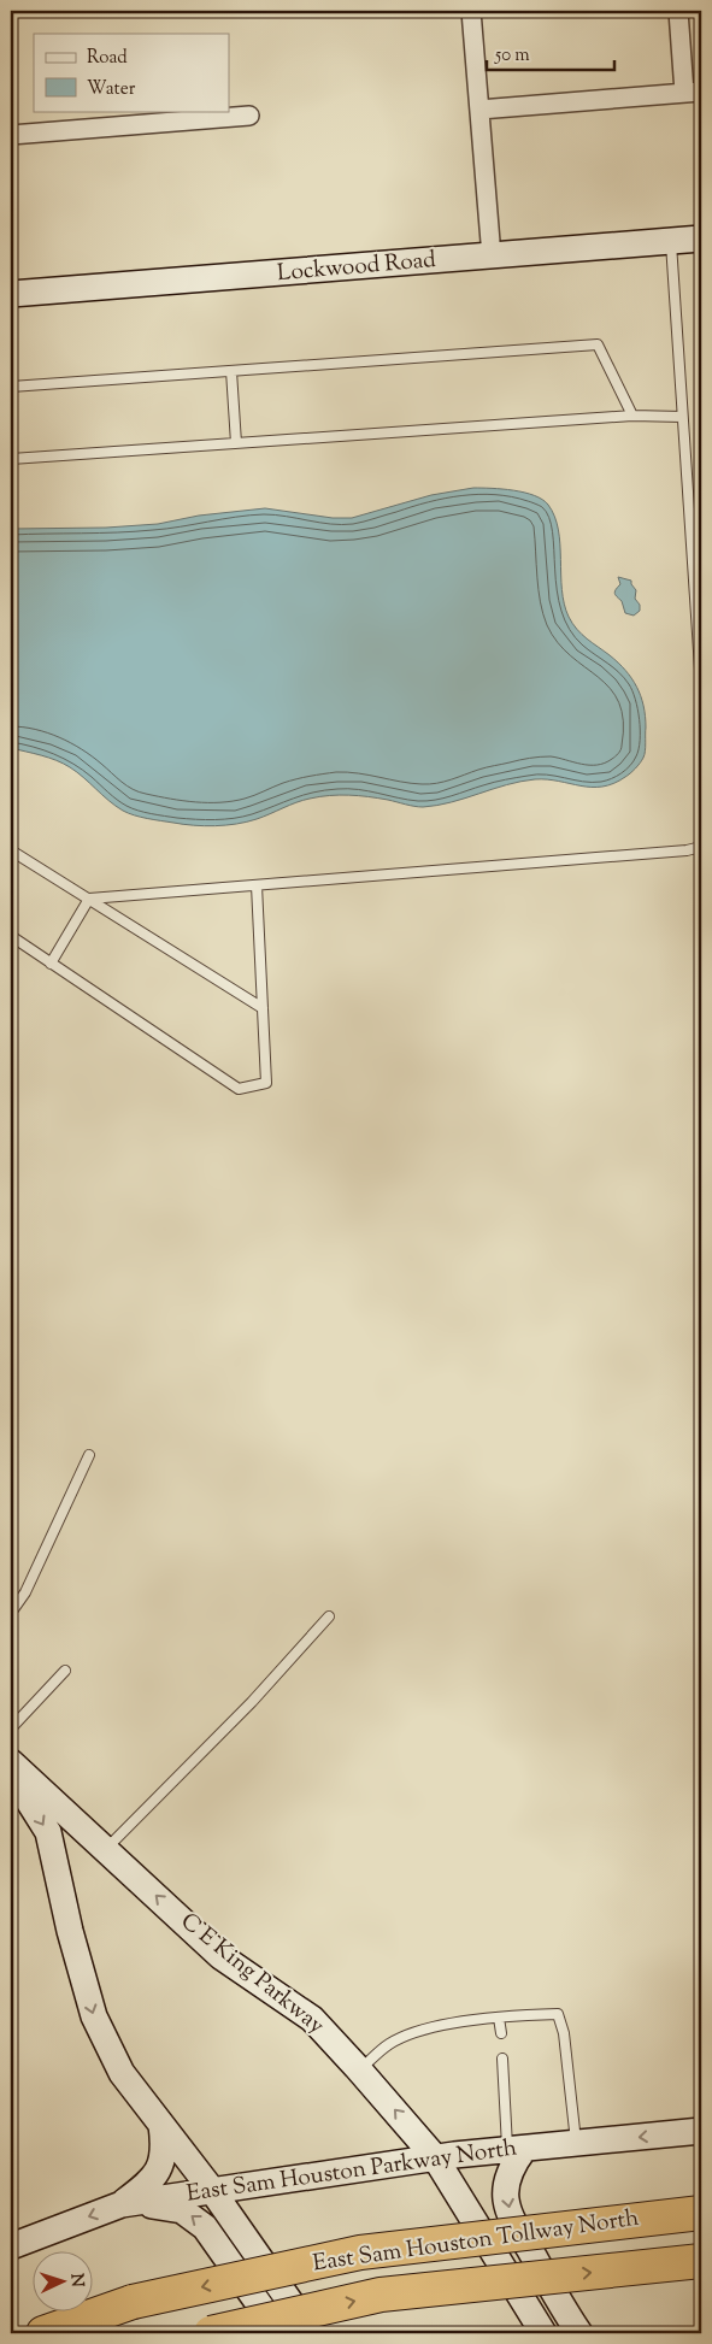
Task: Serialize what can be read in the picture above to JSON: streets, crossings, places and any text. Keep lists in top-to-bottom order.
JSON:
{
  "streets": {
    "highway": ["East Sam Houston Tollway North"],
    "main road": ["Lockwood Road", "C E King Parkway", "East Sam Houston Parkway North"]
  },
  "crossings": [
    ["C E King Parkway", "East Sam Houston Parkway North"]
  ],
  "legend": ["Road", "Water"],
  "scale_bar": "50 m",
  "north": "right"
}
